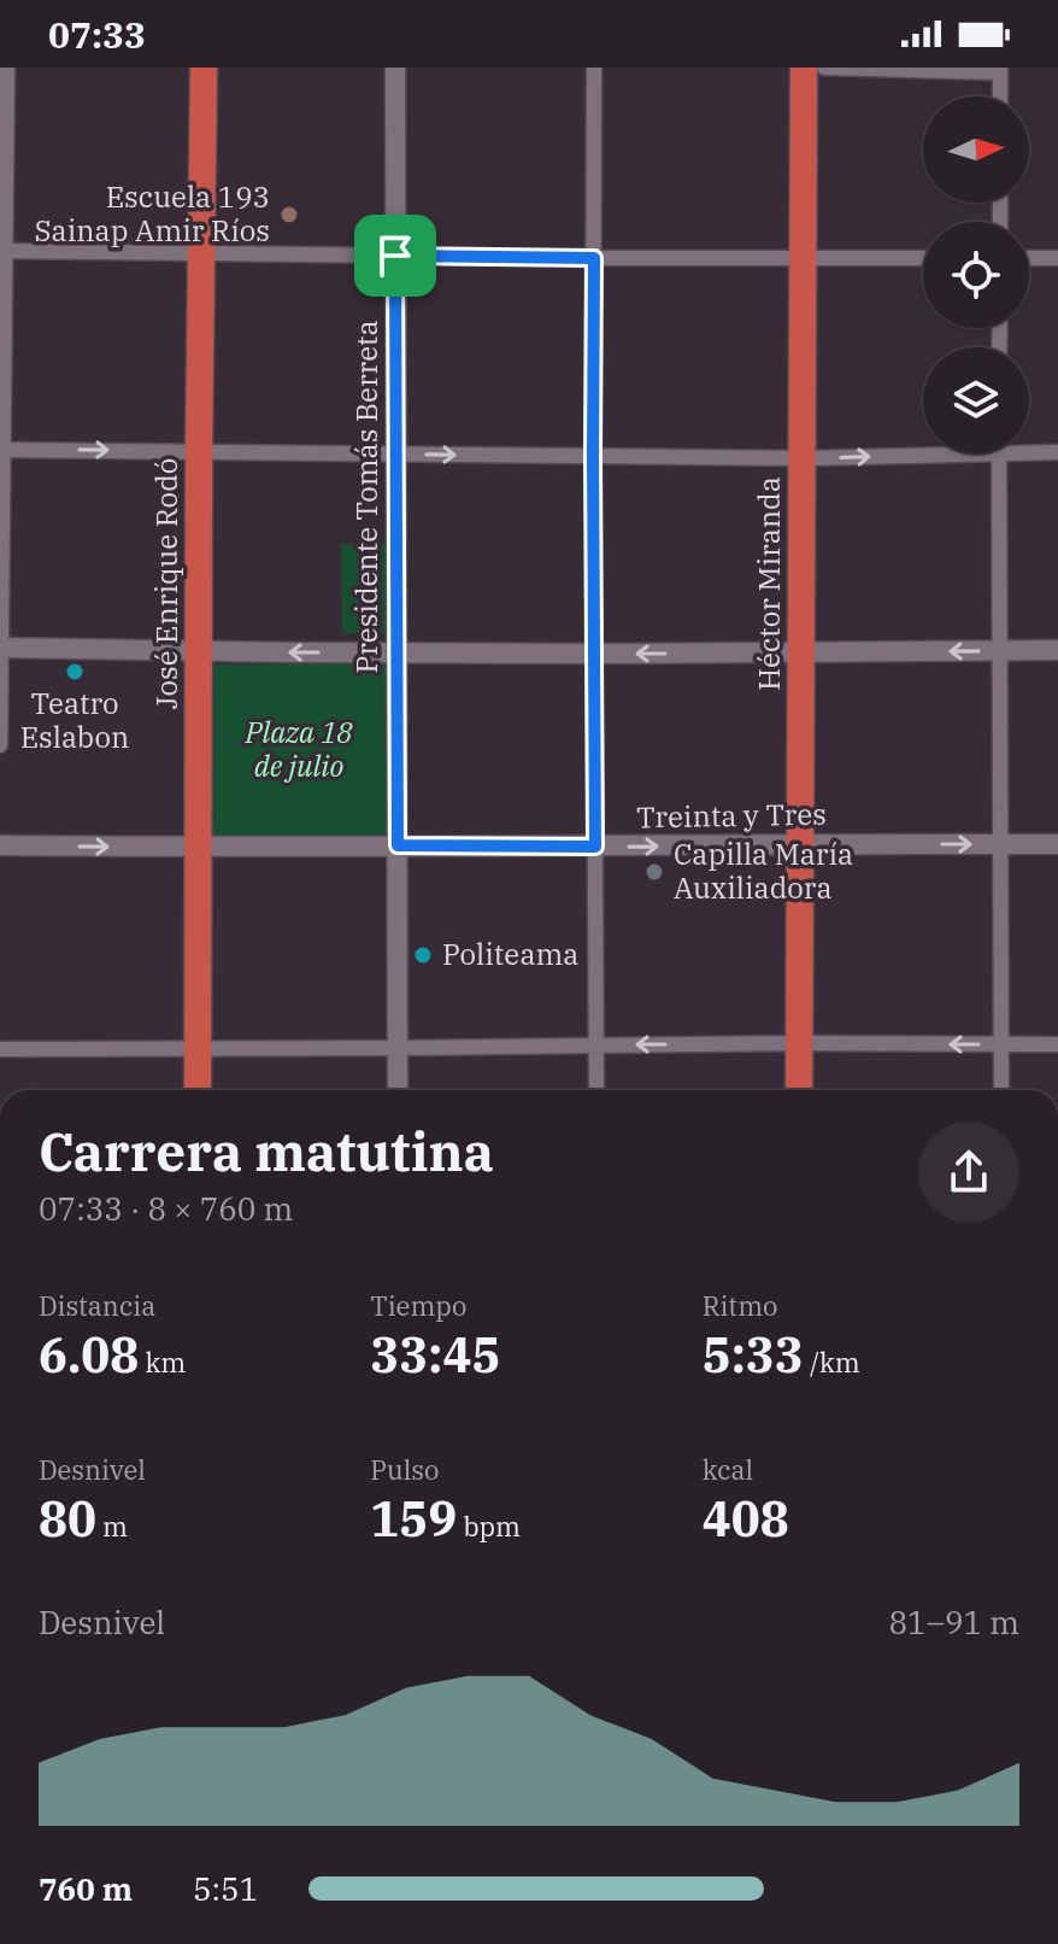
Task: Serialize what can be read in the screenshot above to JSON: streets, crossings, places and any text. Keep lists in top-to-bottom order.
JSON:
{
  "streets": {
    "highway": ["José Enrique Rodó", "Héctor Miranda"],
    "street": ["Presidente Tomás Berreta", "Treinta y Tres"]
  },
  "crossings": [
    ["Presidente Tomás Berreta", "Treinta y Tres"],
    ["José Enrique Rodó", "Treinta y Tres"],
    ["Héctor Miranda", "Treinta y Tres"]
  ],
  "one_way": ["Treinta y Tres"],
  "parks": ["Plaza 18 de julio"],
  "places": [
    "Escuela 193 Sainap Amir Ríos",
    "Teatro Eslabon",
    "Capilla María Auxiliadora",
    "Politeama"
  ],
  "north": "right",
  "page": {
    "status": "07:33",
    "heading": ["Carrera matutina", "07:33 · 8 × 760 m"],
    "stats": [
      ["Distancia", "6.08 km"],
      ["Tiempo", "33:45"],
      ["Ritmo", "5:33 /km"],
      ["Desnivel", "80 m"],
      ["Pulso", "159 bpm"],
      ["kcal", "408"]
    ],
    "chart": ["Desnivel", "81–91 m"],
    "list": [
      {
        "name": "760 m",
        "note": "5:51"
      }
    ]
  }
}
